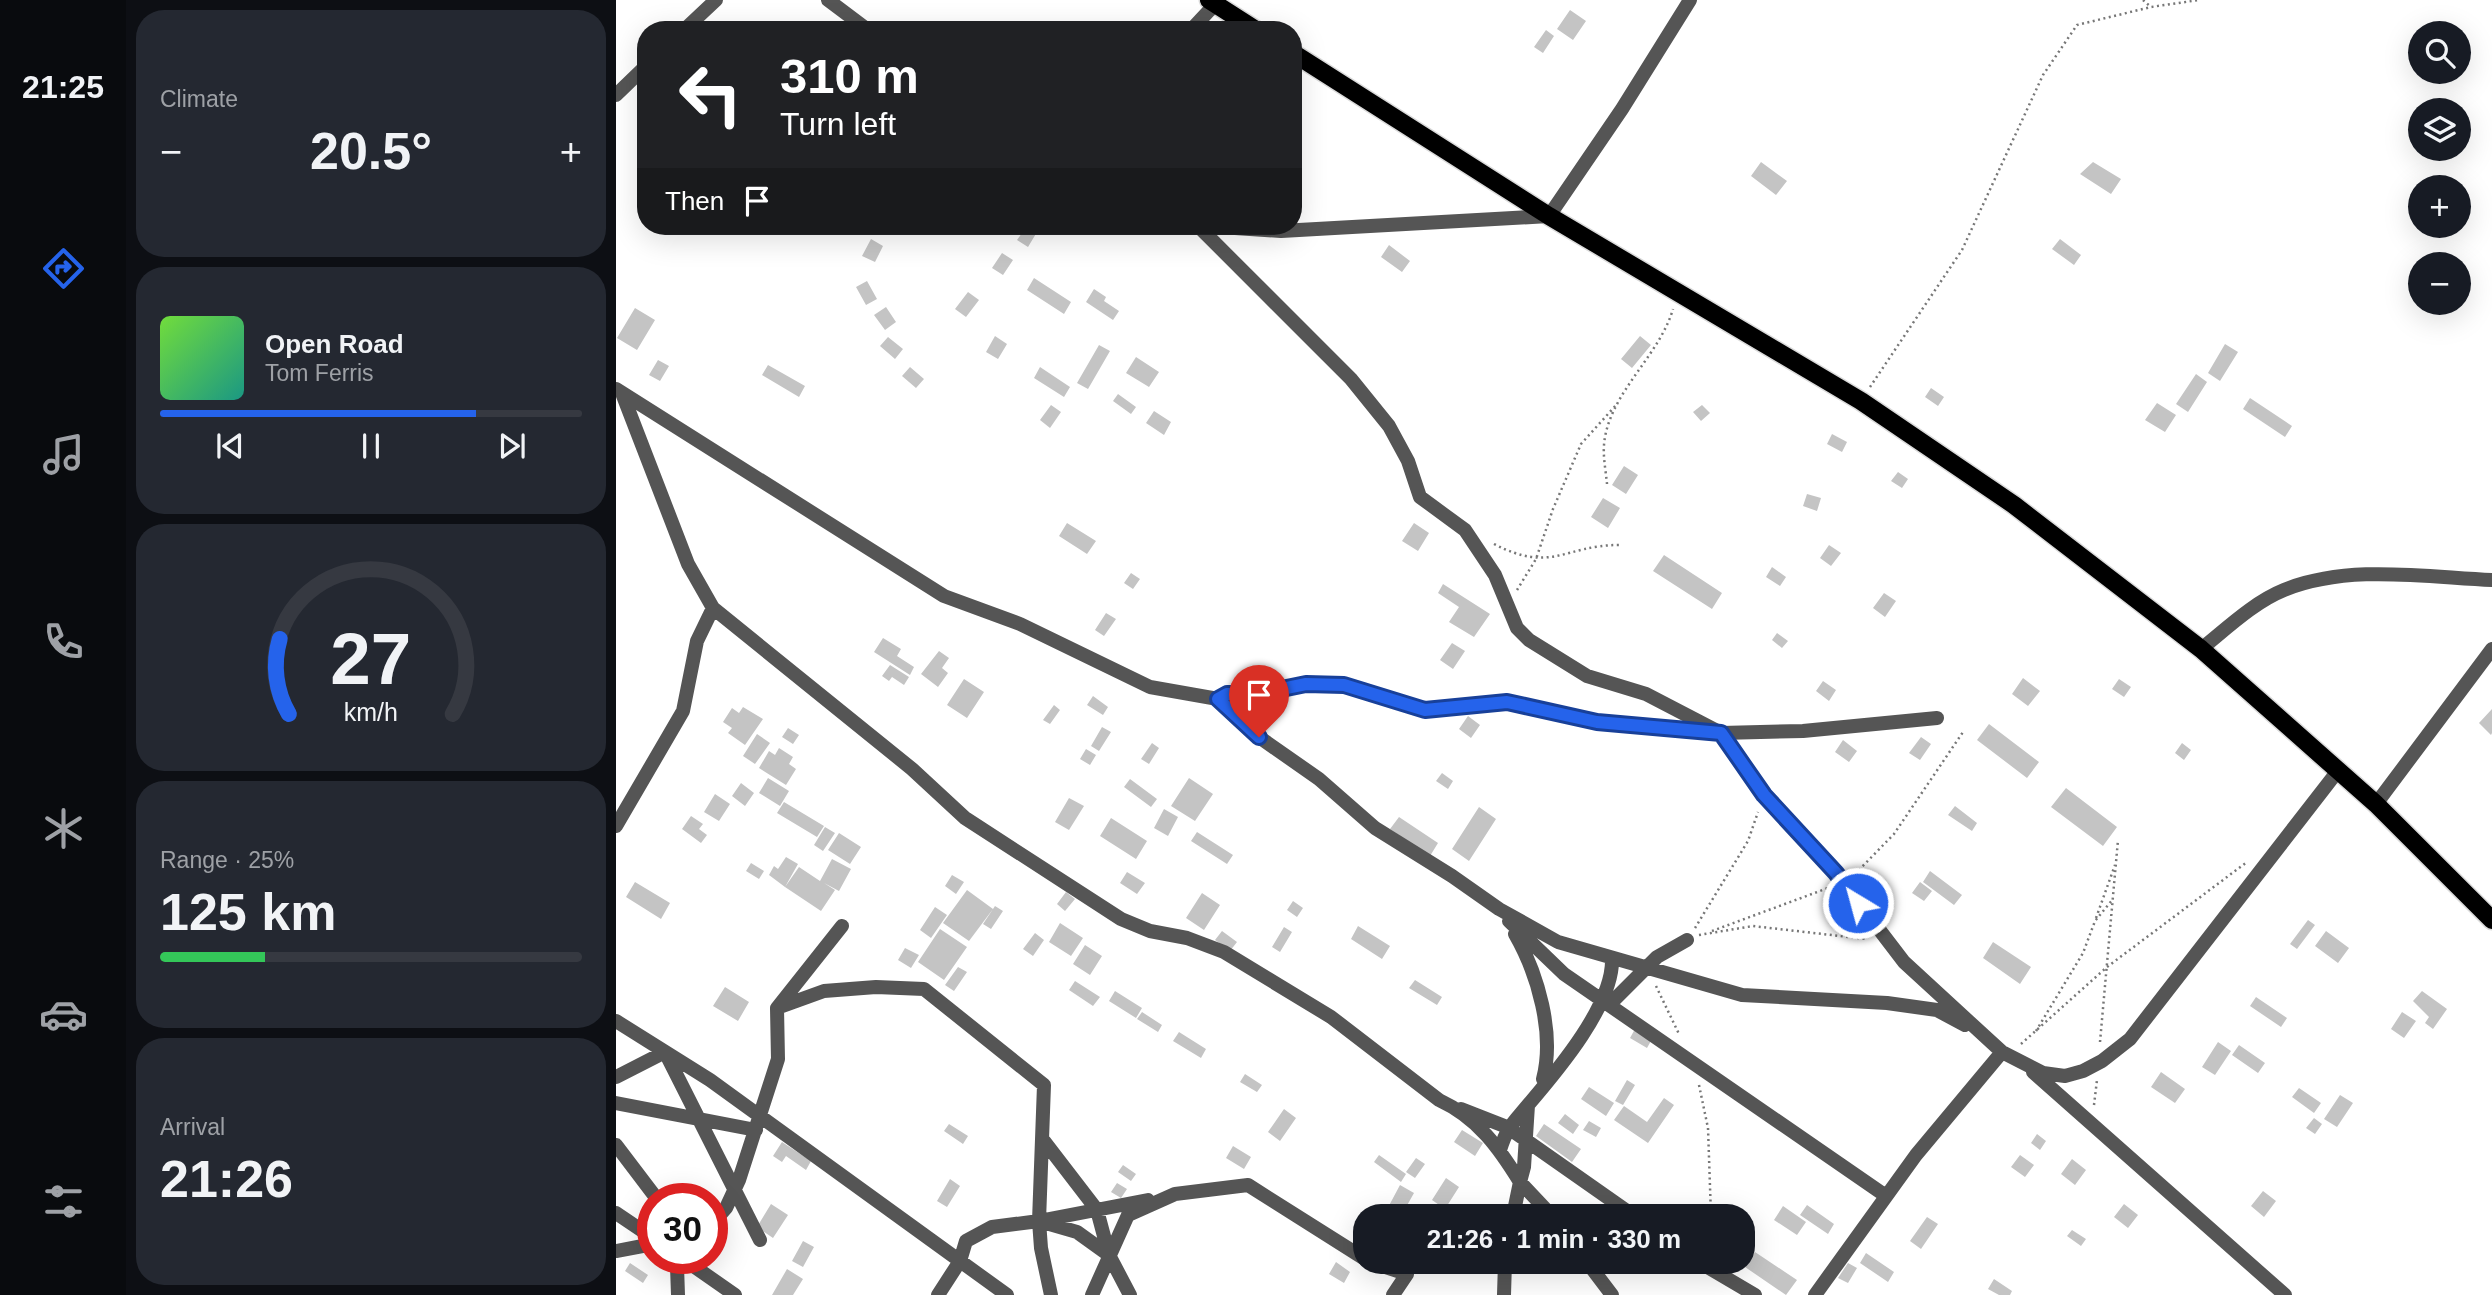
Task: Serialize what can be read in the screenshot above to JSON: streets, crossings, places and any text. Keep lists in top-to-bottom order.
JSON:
{
  "page": {
    "tabs": "21:25",
    "tile": [
      "Climate",
      ["Range · 25%", "125 km"],
      ["Arrival", "21:26"]
    ],
    "map_buttons": ["+", "−"],
    "turn": ["310 m", "Turn left"],
    "heat": ["−", "20.5°", "+"],
    "then": "Then",
    "song": ["Open Road", "Tom Ferris"],
    "limit": "30",
    "trip": "21:26 · 1 min · 330 m",
    "gauge": ["27", "km/h"]
  }
}
